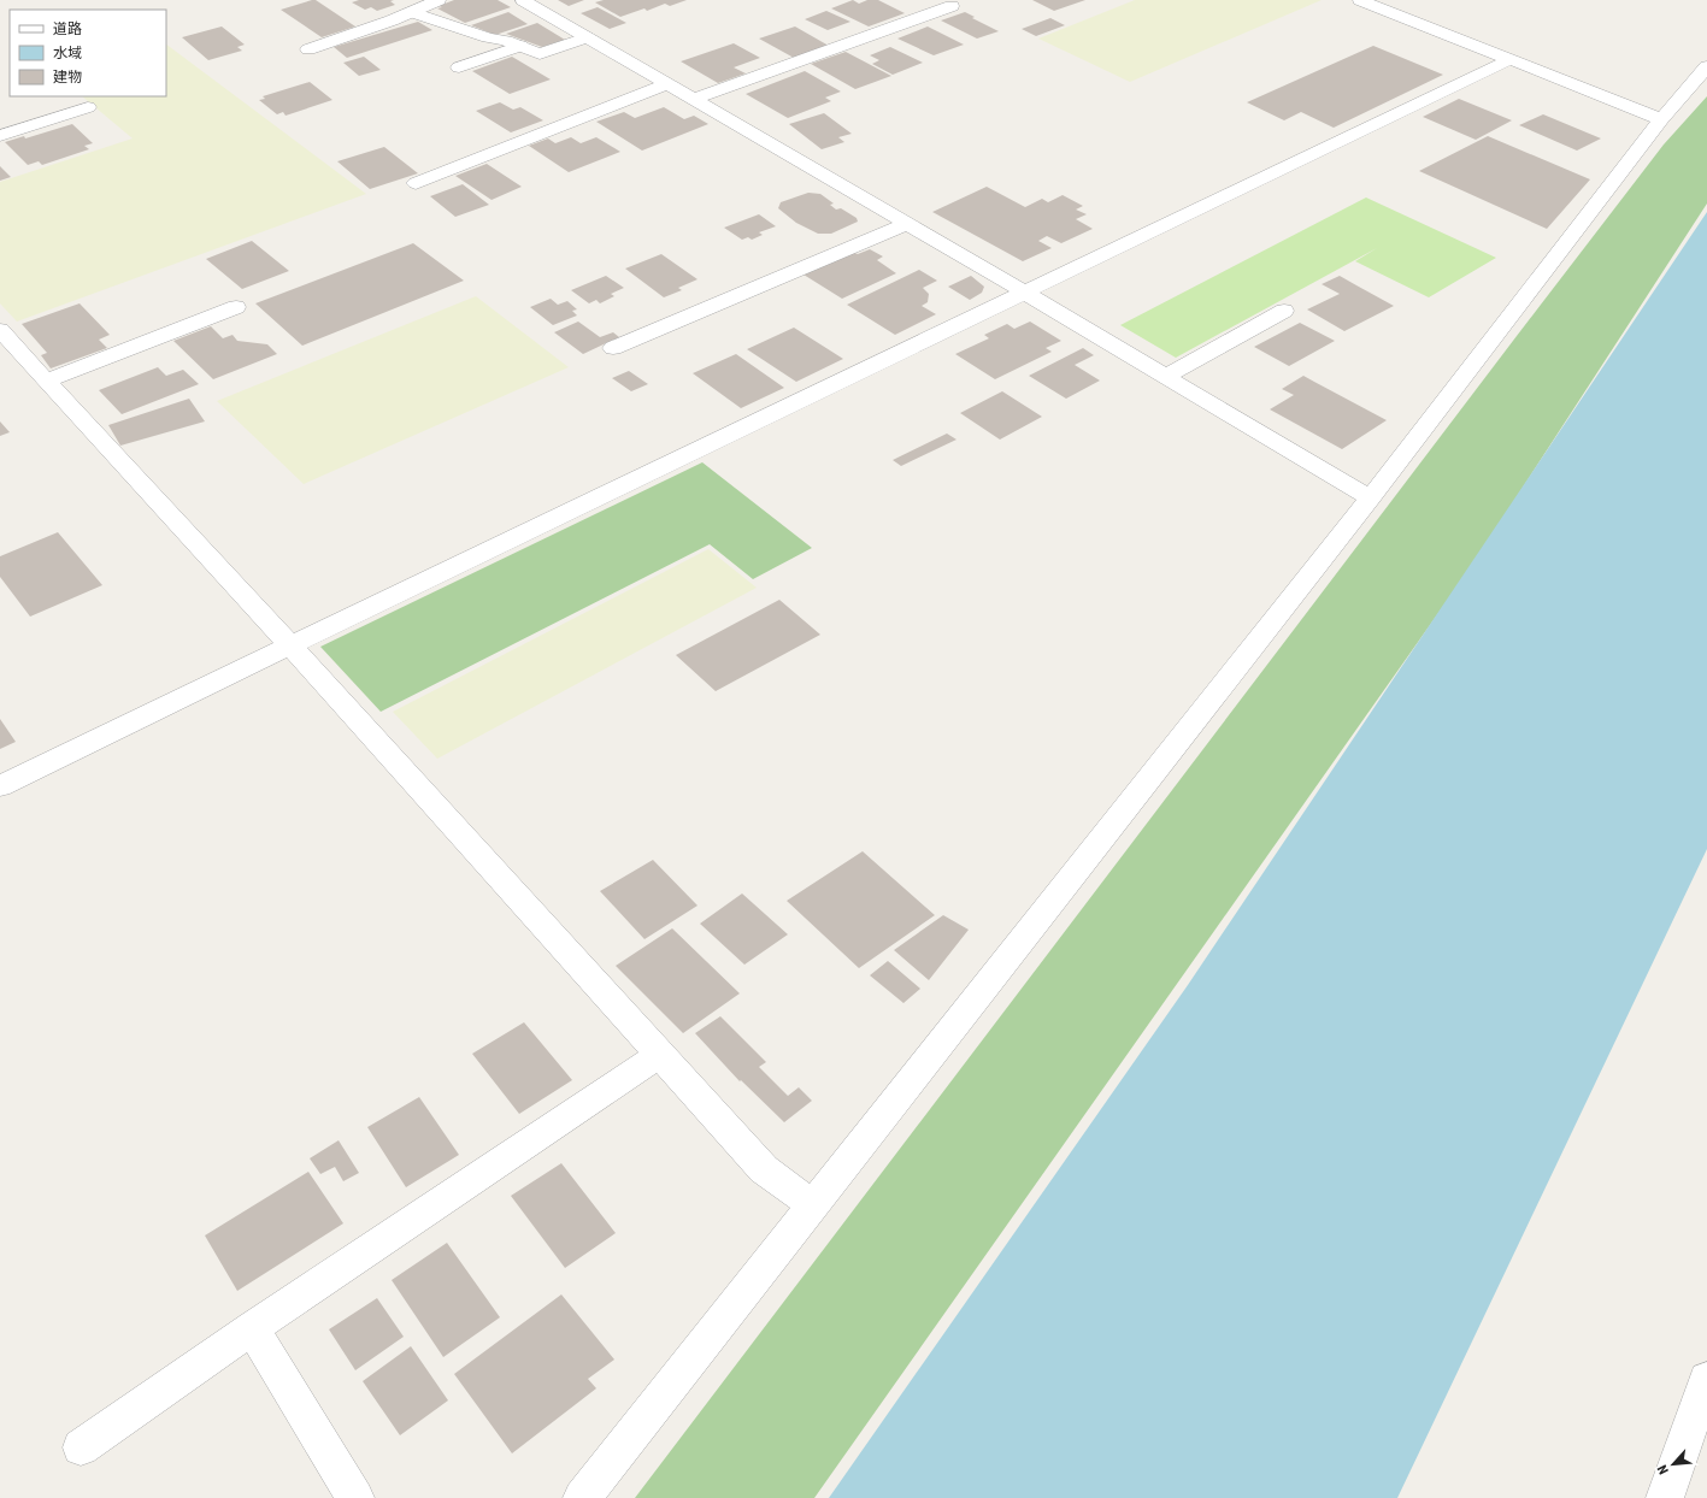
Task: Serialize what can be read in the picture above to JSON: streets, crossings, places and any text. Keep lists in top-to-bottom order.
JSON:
{
  "legend": ["道路", "水域", "建物"],
  "north": "bottom left"
}
